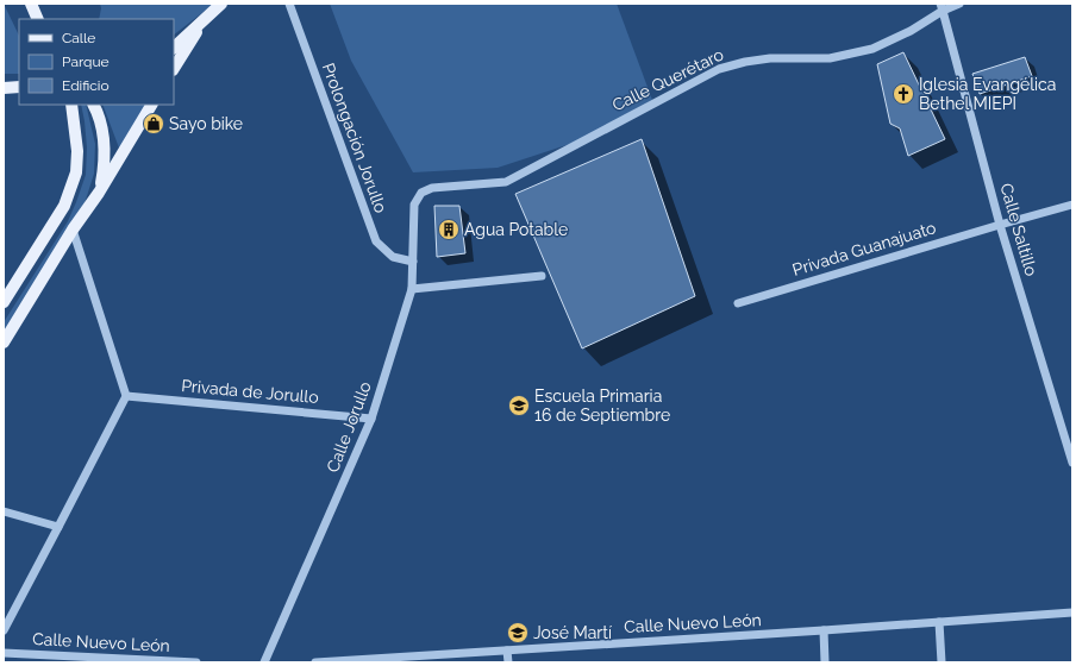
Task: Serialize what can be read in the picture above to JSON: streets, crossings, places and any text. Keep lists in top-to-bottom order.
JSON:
{
  "streets": {
    "street": [
      "Calle Querétaro",
      "Prolongación Jorullo",
      "Calle Saltillo",
      "Privada Guanajuato",
      "Privada de Jorullo",
      "Calle Jorullo",
      "Calle Nuevo León"
    ]
  },
  "crossings": [
    ["Calle Querétaro", "Calle Saltillo"],
    ["Calle Querétaro", "Calle Jorullo"],
    ["Prolongación Jorullo", "Calle Jorullo"],
    ["Calle Saltillo", "Privada Guanajuato"],
    ["Privada de Jorullo", "Calle Jorullo"]
  ],
  "places": {
    "church": ["Iglesia Evangélica Bethel MIEPI"],
    "shop": ["Sayo bike"],
    "building": ["Agua Potable"],
    "school or university": ["Escuela Primaria 16 de Septiembre", "José Martí"]
  },
  "legend": ["Calle", "Parque", "Edificio"]
}
